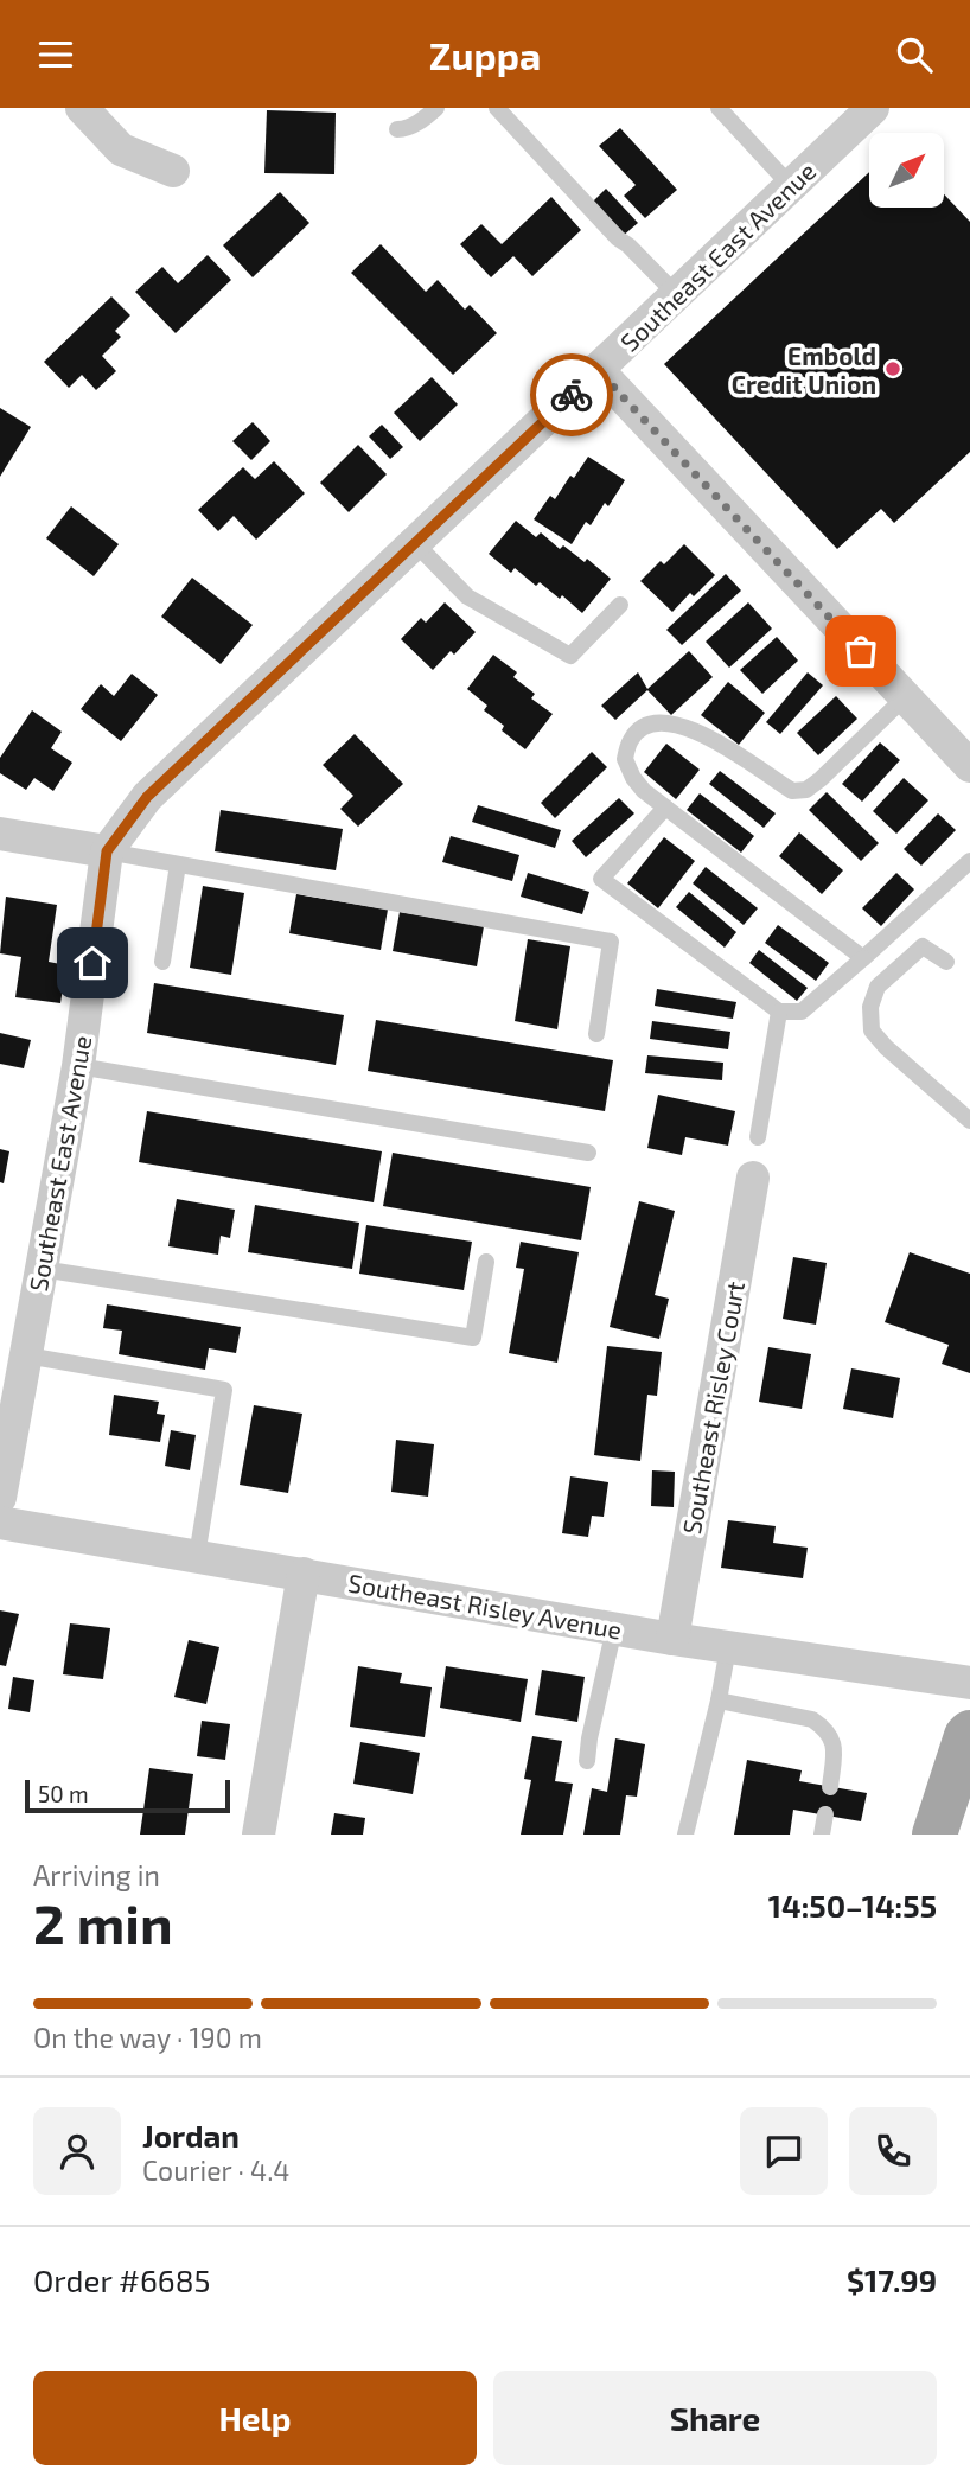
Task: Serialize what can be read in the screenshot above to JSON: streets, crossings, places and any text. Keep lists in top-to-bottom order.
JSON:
{
  "streets": {
    "street": ["Southeast East Avenue", "Southeast Risley Court", "Southeast Risley Avenue"]
  },
  "crossings": [
    ["Southeast Risley Court", "Southeast Risley Avenue"]
  ],
  "places": ["Embold Credit Union"],
  "scale_bar": "50 m",
  "north": "top right",
  "page": {
    "header": "Zuppa",
    "scale": "50 m",
    "heading": ["2 min", "Arriving in", "14:50–14:55"],
    "panel": [
      "Jordan",
      "Courier · 4.4",
      "Order #6685",
      "$17.99"
    ],
    "bar": "On the way · 190 m",
    "buttons": ["Help", "Share"]
  }
}
